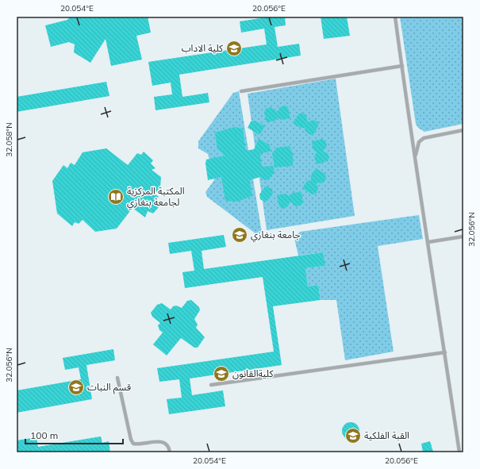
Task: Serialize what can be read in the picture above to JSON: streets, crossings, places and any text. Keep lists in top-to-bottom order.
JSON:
{
  "places": {
    "school or university": [
      "كلية الاداب",
      "جامعة بنغازي",
      "كليةالقانون",
      "قسم النبات",
      "القبة الفلكية"
    ],
    "library": ["المكتبة المركزية لجامعة بنغازي"]
  },
  "scale_bar": "100 m",
  "coordinates": [
    "20.054°E",
    "20.056°E",
    "32.058°N",
    "32.056°N"
  ]
}
